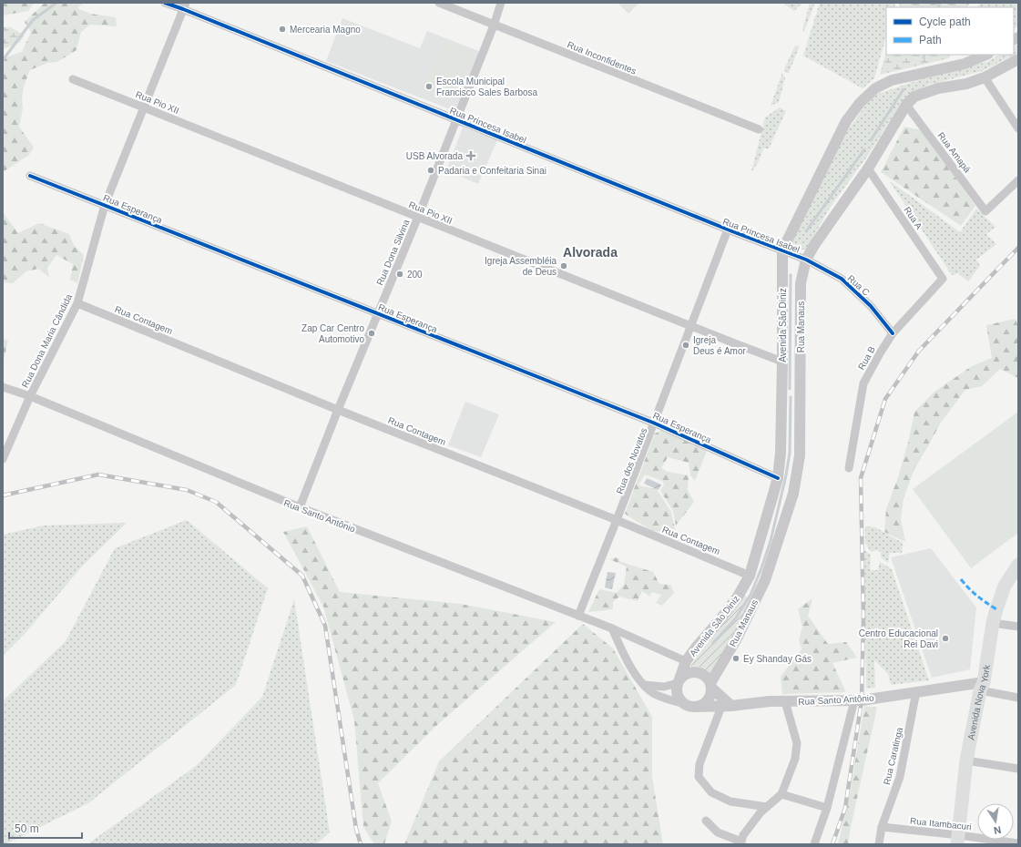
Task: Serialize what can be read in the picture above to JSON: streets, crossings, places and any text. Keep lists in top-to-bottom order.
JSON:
{
  "streets": {
    "main road": ["Avenida Nova York"],
    "street": [
      "Rua Inconfidentes",
      "Rua Pio XII",
      "Rua Princesa Isabel",
      "Rua Amapá",
      "Rua Esperança",
      "Rua A",
      "Rua Dona Silvina",
      "Rua C",
      "Rua Contagem",
      "Avenida São Diniz",
      "Rua Manaus",
      "Rua Dona Maria Cândida",
      "Rua B",
      "Rua dos Novatos",
      "Rua Santo Antônio",
      "Rua Caratinga",
      "Rua Itambacuri"
    ]
  },
  "crossings": [
    ["Rua Inconfidentes", "Rua Dona Silvina"],
    ["Rua Pio XII", "Rua Dona Silvina"],
    ["Rua Pio XII", "Avenida São Diniz"],
    ["Rua Pio XII", "Rua Dona Maria Cândida"],
    ["Rua Pio XII", "Rua dos Novatos"],
    ["Rua Princesa Isabel", "Rua Dona Silvina"],
    ["Rua Princesa Isabel", "Rua C"],
    ["Rua Princesa Isabel", "Avenida São Diniz"],
    ["Rua Princesa Isabel", "Rua Manaus"],
    ["Rua Princesa Isabel", "Rua Dona Maria Cândida"],
    ["Rua Princesa Isabel", "Rua dos Novatos"],
    ["Rua Amapá", "Rua Manaus"],
    ["Rua Esperança", "Rua Dona Silvina"],
    ["Rua Esperança", "Avenida São Diniz"],
    ["Rua Esperança", "Rua Dona Maria Cândida"],
    ["Rua Esperança", "Rua dos Novatos"],
    ["Rua A", "Rua Manaus"],
    ["Rua A", "Rua B"],
    ["Rua Dona Silvina", "Rua Contagem"],
    ["Rua Dona Silvina", "Rua Santo Antônio"],
    ["Rua C", "Rua Manaus"],
    ["Rua C", "Rua B"],
    ["Rua Contagem", "Avenida São Diniz"],
    ["Rua Contagem", "Rua Dona Maria Cândida"],
    ["Rua Contagem", "Rua dos Novatos"],
    ["Avenida São Diniz", "Rua Manaus"],
    ["Avenida São Diniz", "Rua Santo Antônio"],
    ["Rua Manaus", "Rua Santo Antônio"],
    ["Rua Dona Maria Cândida", "Rua Santo Antônio"],
    ["Rua dos Novatos", "Rua Santo Antônio"],
    ["Rua Santo Antônio", "Avenida Nova York"],
    ["Rua Santo Antônio", "Rua Caratinga"],
    ["Avenida Nova York", "Rua Itambacuri"],
    ["Rua Caratinga", "Rua Itambacuri"]
  ],
  "districts": ["Alvorada"],
  "places": {
    "other": [
      "Mercearia Magno",
      "Escola Municipal Francisco Sales Barbosa",
      "Padaria e Confeitaria Sinai",
      "Igreja Assembléia de Deus",
      "200",
      "Zap Car Centro Automotivo",
      "Igreja Deus é Amor",
      "Centro Educacional Rei Davi",
      "Ey Shanday Gás"
    ],
    "health": ["USB Alvorada"]
  },
  "legend": ["Cycle path", "Path"],
  "scale_bar": "50 m",
  "north": "bottom"
}
